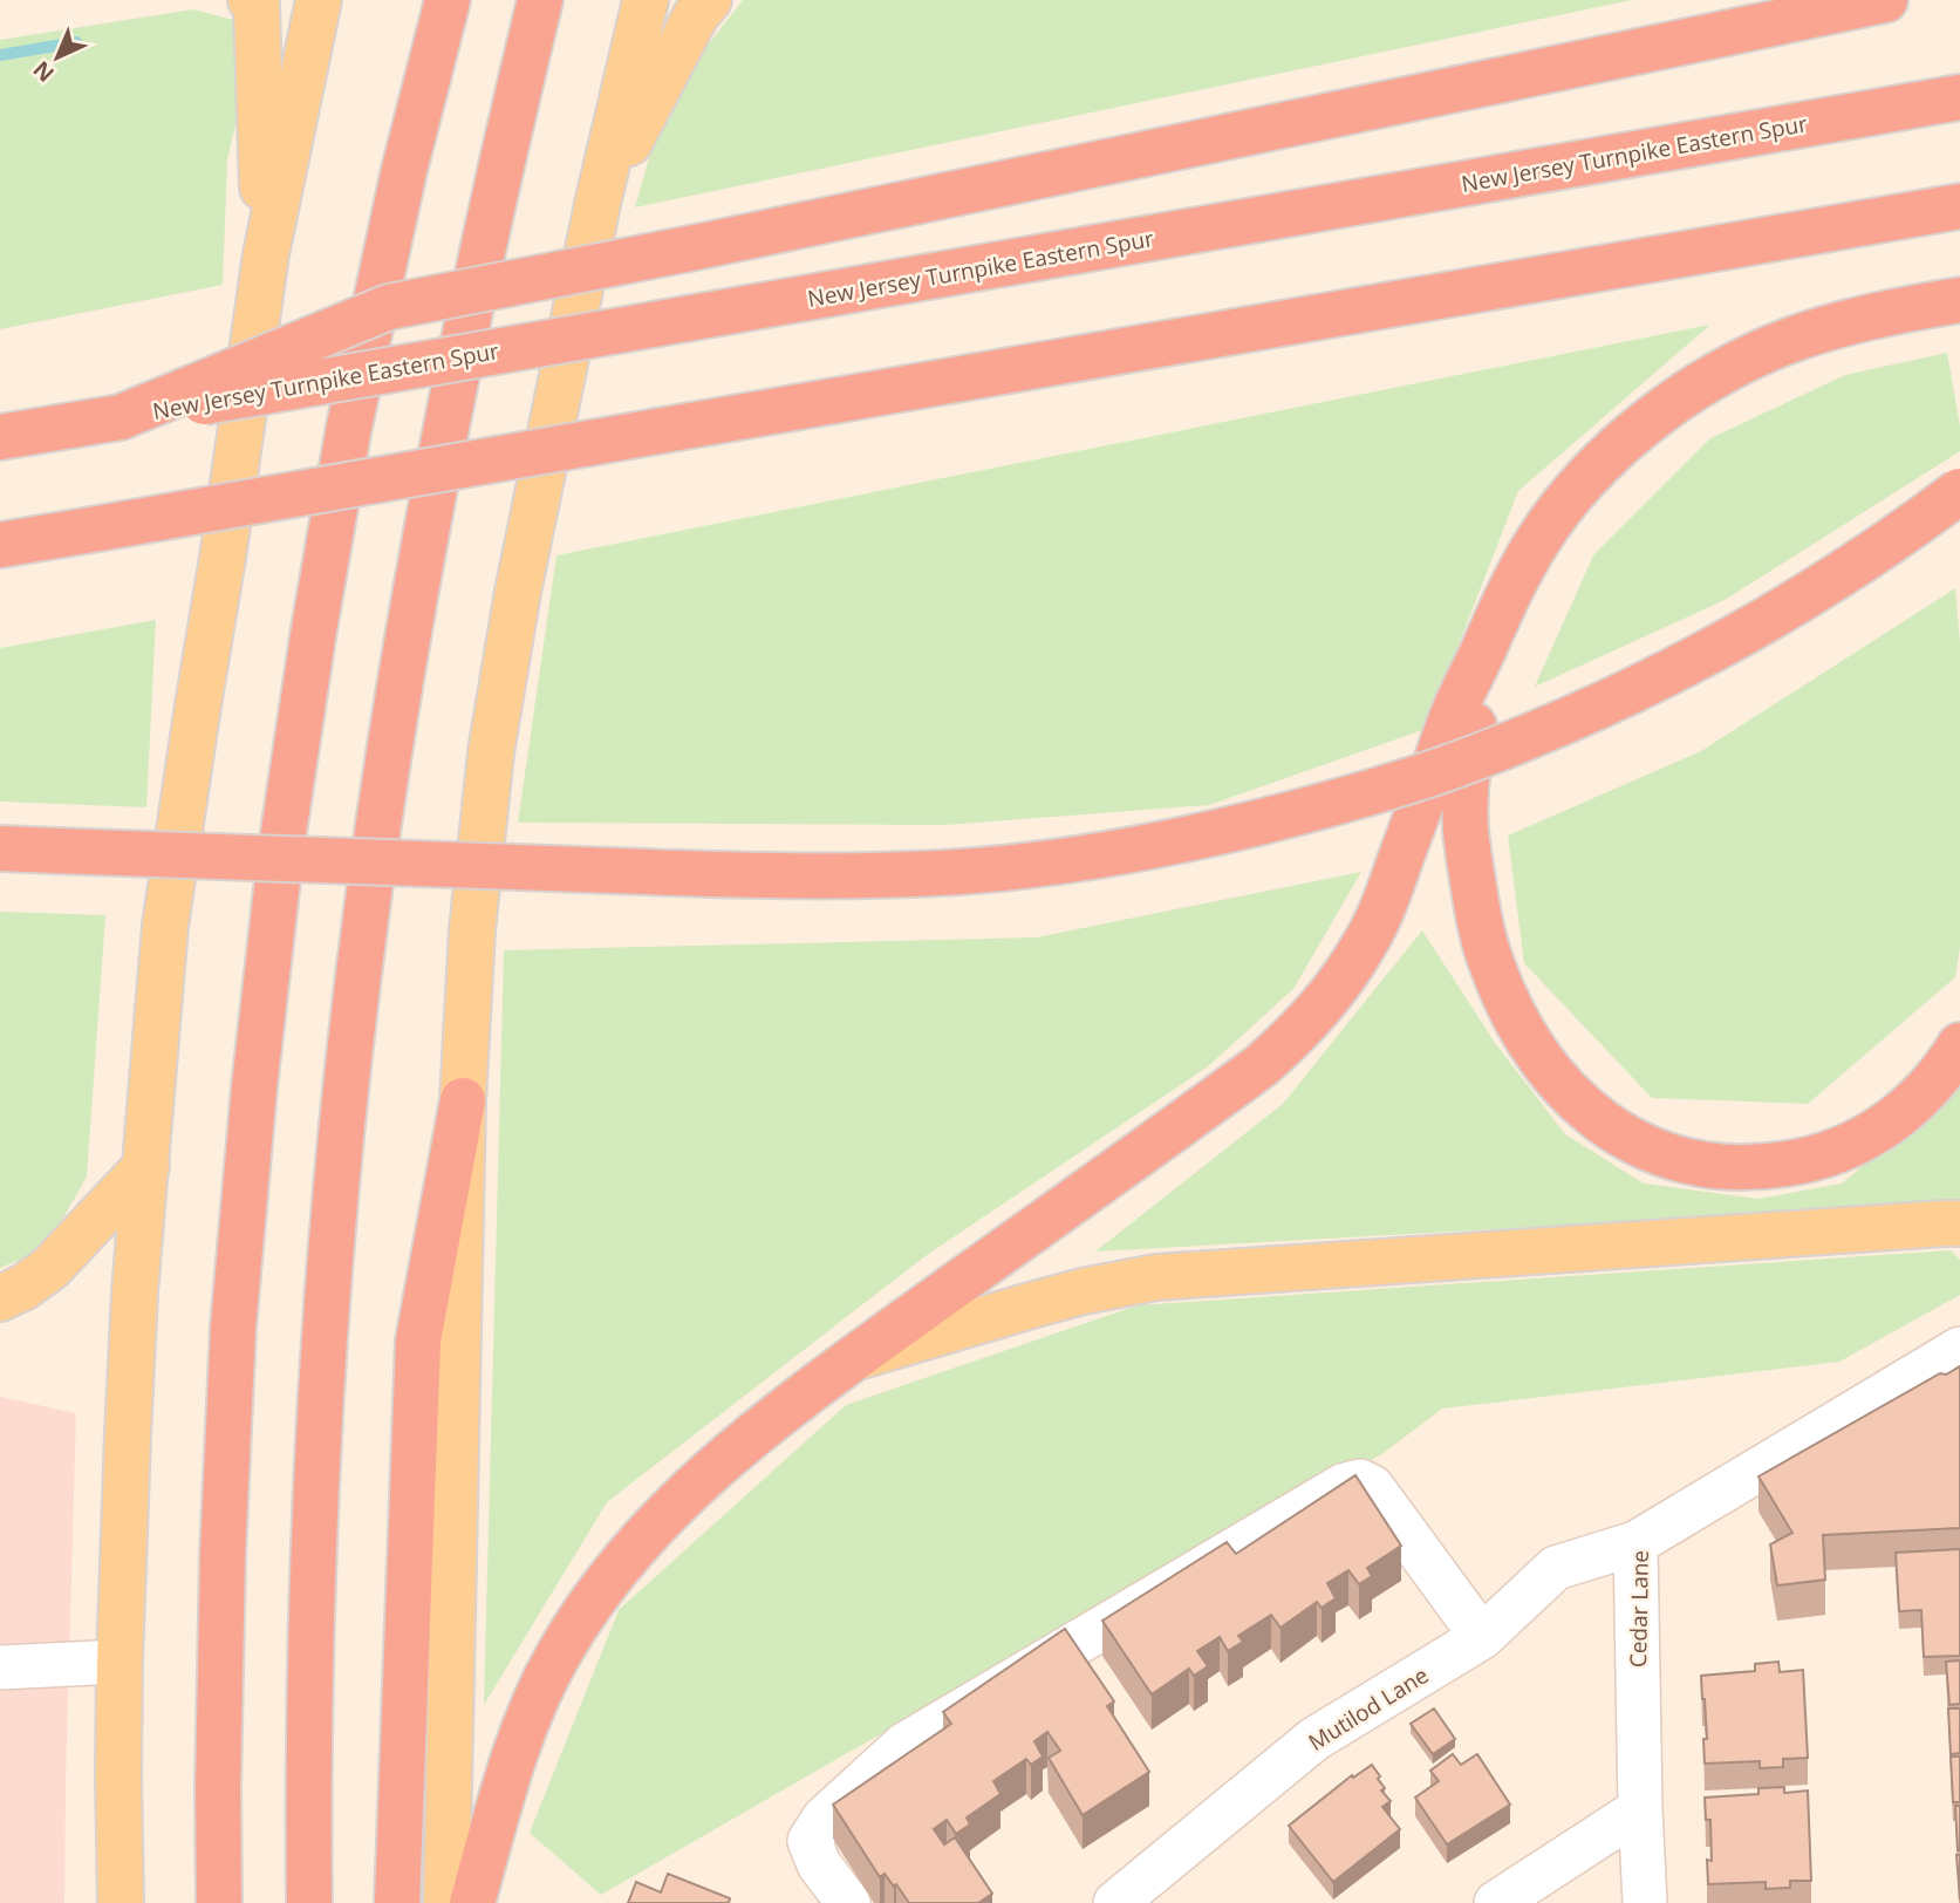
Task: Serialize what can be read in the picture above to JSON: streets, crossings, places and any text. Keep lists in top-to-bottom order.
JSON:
{
  "streets": {
    "highway": ["New Jersey Turnpike Eastern Spur"],
    "street": ["Cedar Lane", "Mutilod Lane"]
  },
  "crossings": [
    ["Cedar Lane", "Mutilod Lane"]
  ],
  "north": "bottom left"
}
